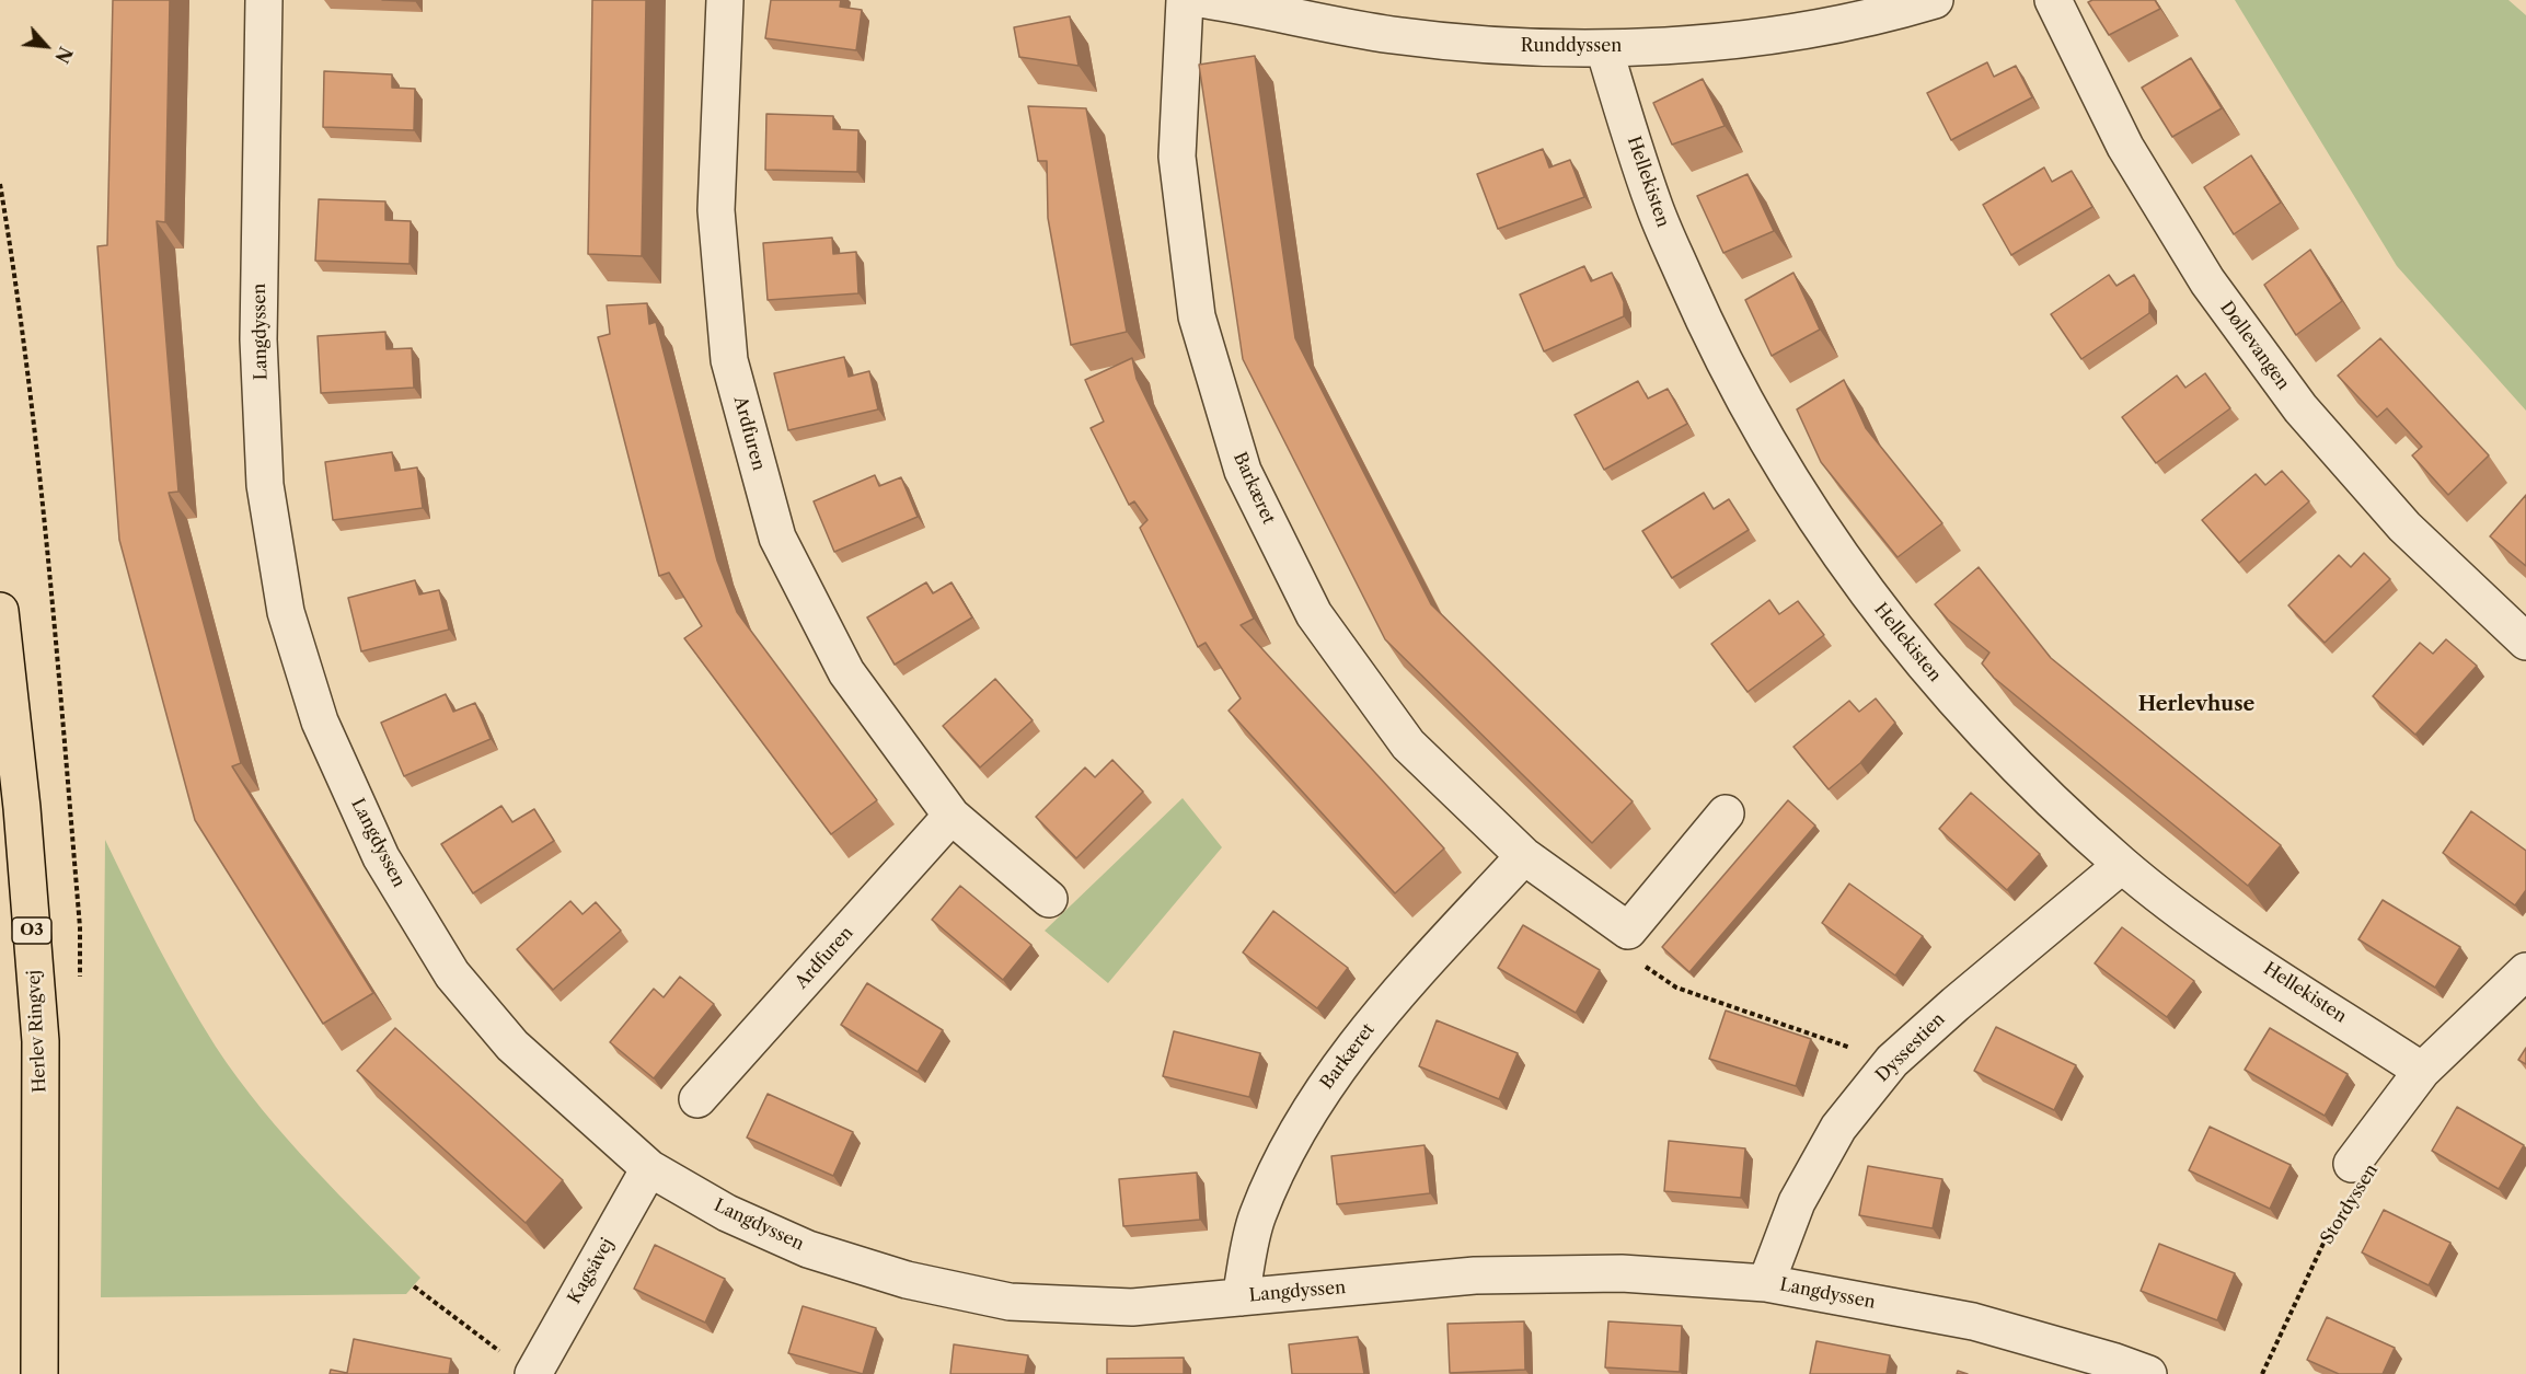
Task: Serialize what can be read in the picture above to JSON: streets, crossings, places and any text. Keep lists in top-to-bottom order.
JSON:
{
  "streets": {
    "main road": ["O3", "Herlev Ringvej"],
    "street": [
      "Runddyssen",
      "Hellekisten",
      "Langdyssen",
      "Døllevangen",
      "Ardfuren",
      "Barkæret",
      "Dyssestien",
      "Stordyssen",
      "Kagsåvej"
    ]
  },
  "crossings": [
    ["Runddyssen", "Hellekisten"],
    ["Hellekisten", "Dyssestien"],
    ["Hellekisten", "Stordyssen"],
    ["Langdyssen", "Barkæret"],
    ["Langdyssen", "Dyssestien"],
    ["Langdyssen", "Kagsåvej"]
  ],
  "districts": ["Herlevhuse"],
  "north": "bottom right"
}
